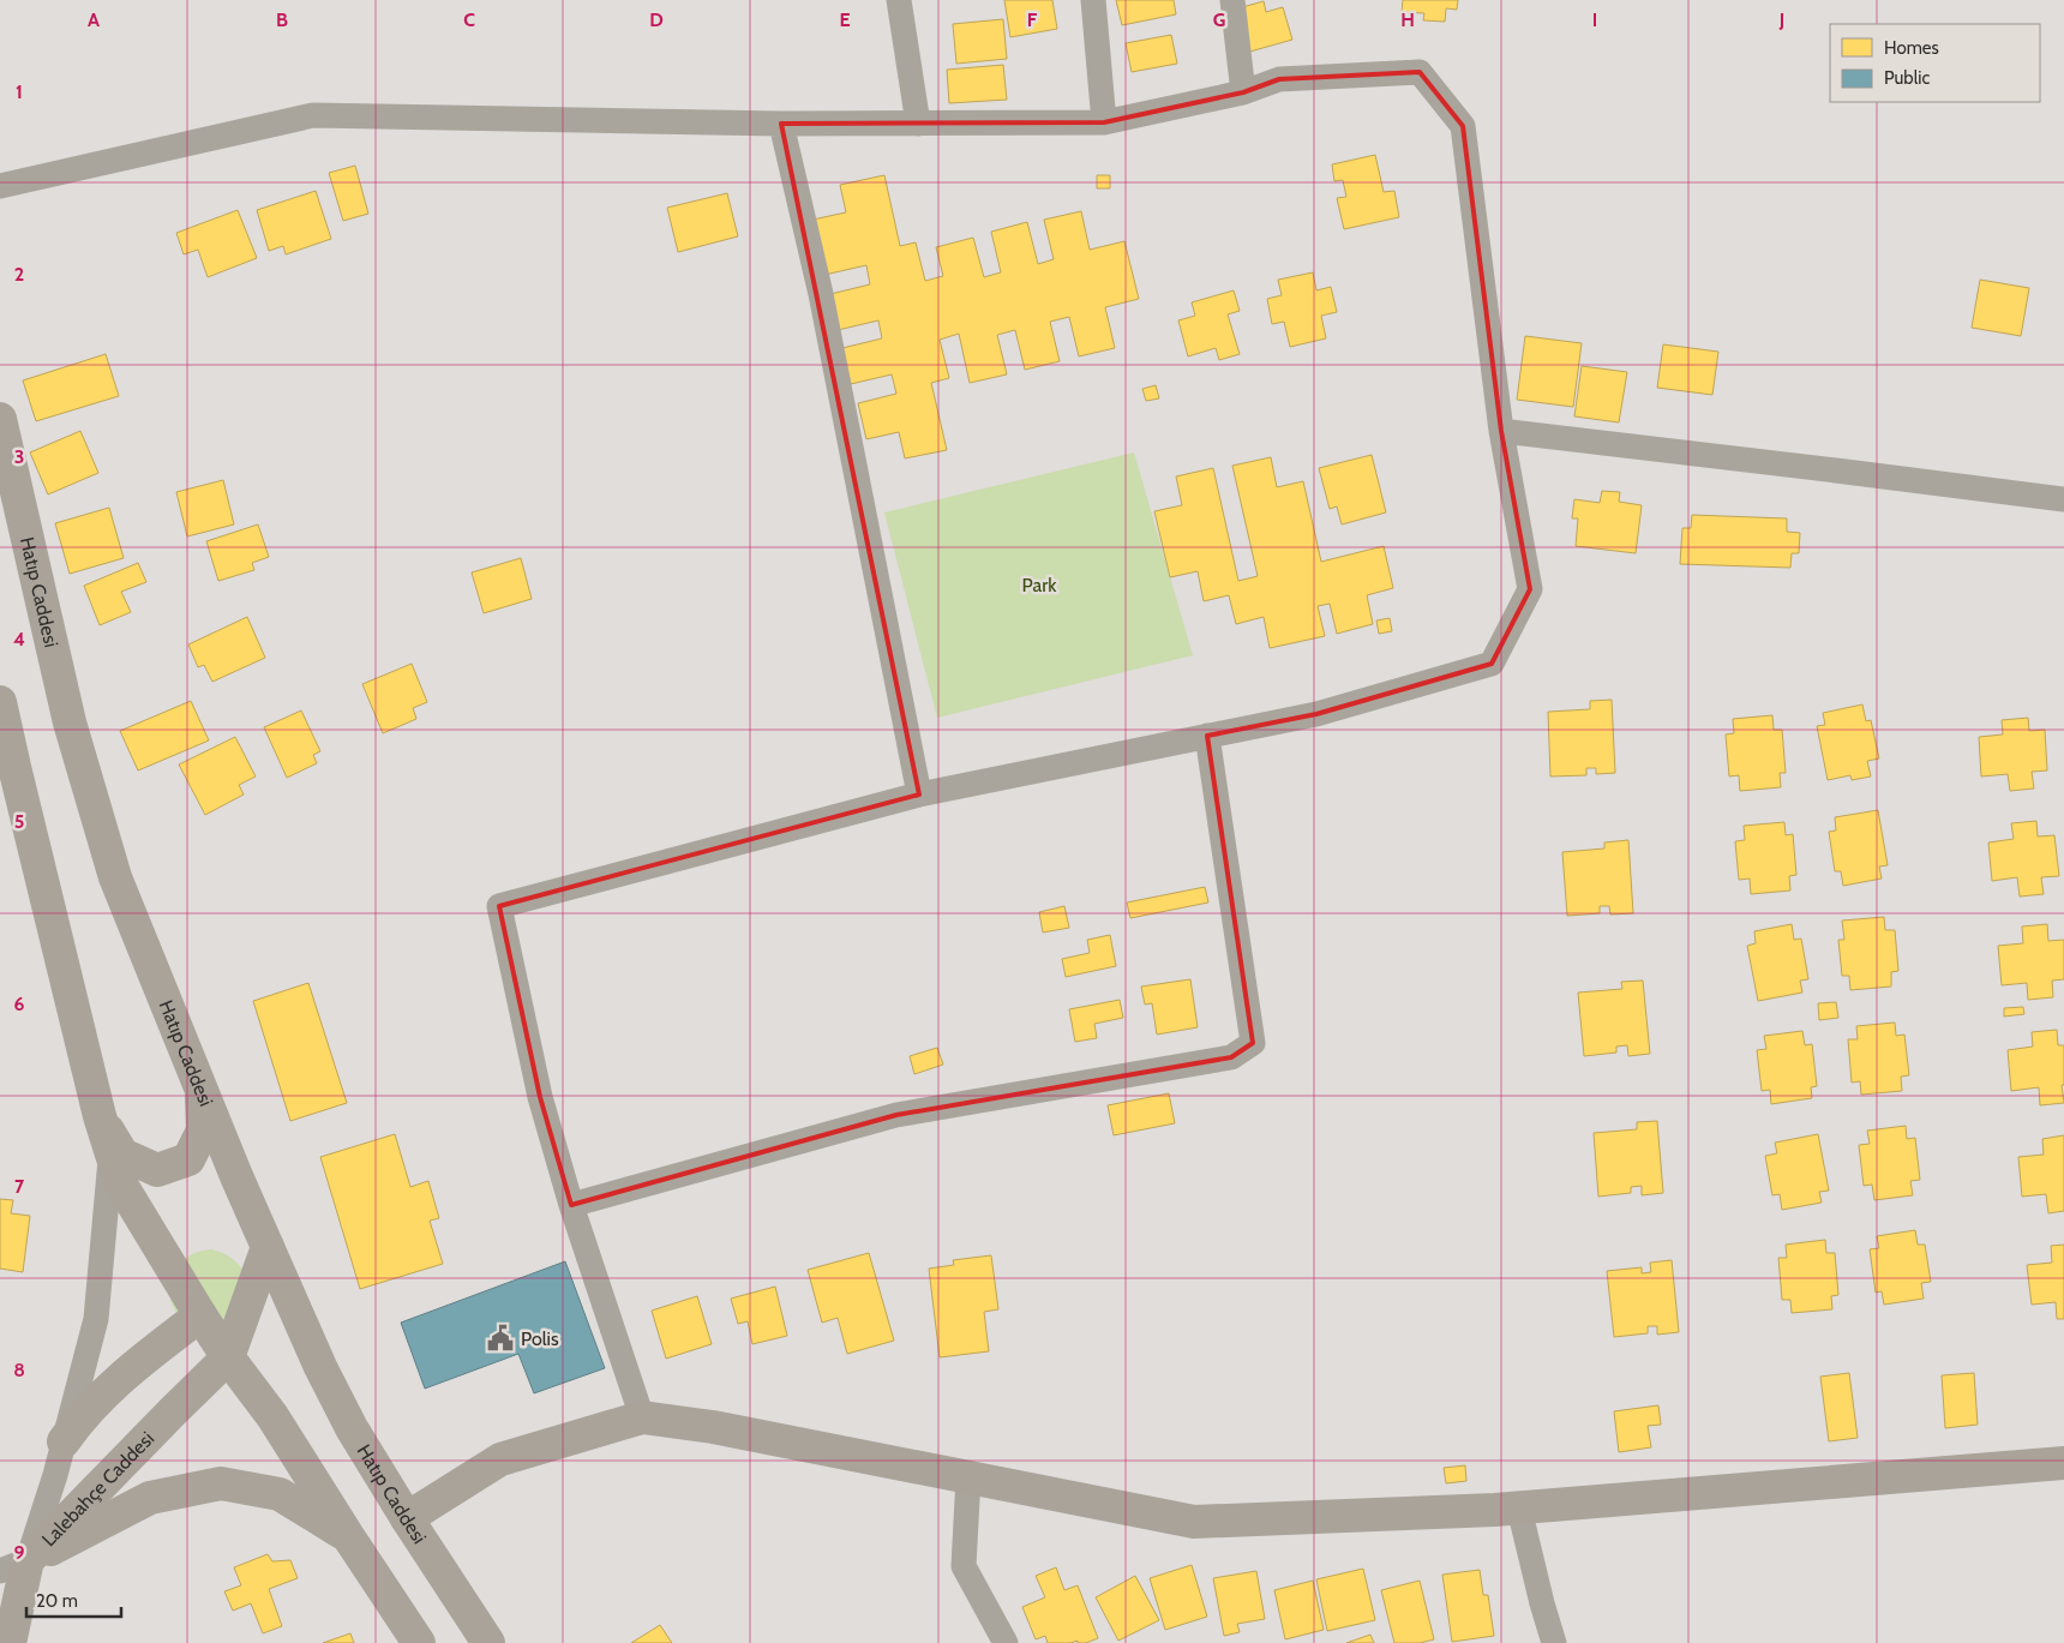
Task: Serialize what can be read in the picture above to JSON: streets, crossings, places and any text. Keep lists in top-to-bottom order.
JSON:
{
  "streets": {
    "main road": ["Hatıp Caddesi", "Lalebahçe Caddesi"]
  },
  "parks": ["Park"],
  "places": {
    "public building": ["Polis"]
  },
  "legend": ["Homes", "Public"],
  "scale_bar": "20 m",
  "grid": {
    "columns": [
      "A",
      "B",
      "C",
      "D",
      "E",
      "F",
      "G",
      "H",
      "I",
      "J"
    ],
    "rows": [
      "1",
      "2",
      "3",
      "4",
      "5",
      "6",
      "7",
      "8",
      "9"
    ]
  }
}
